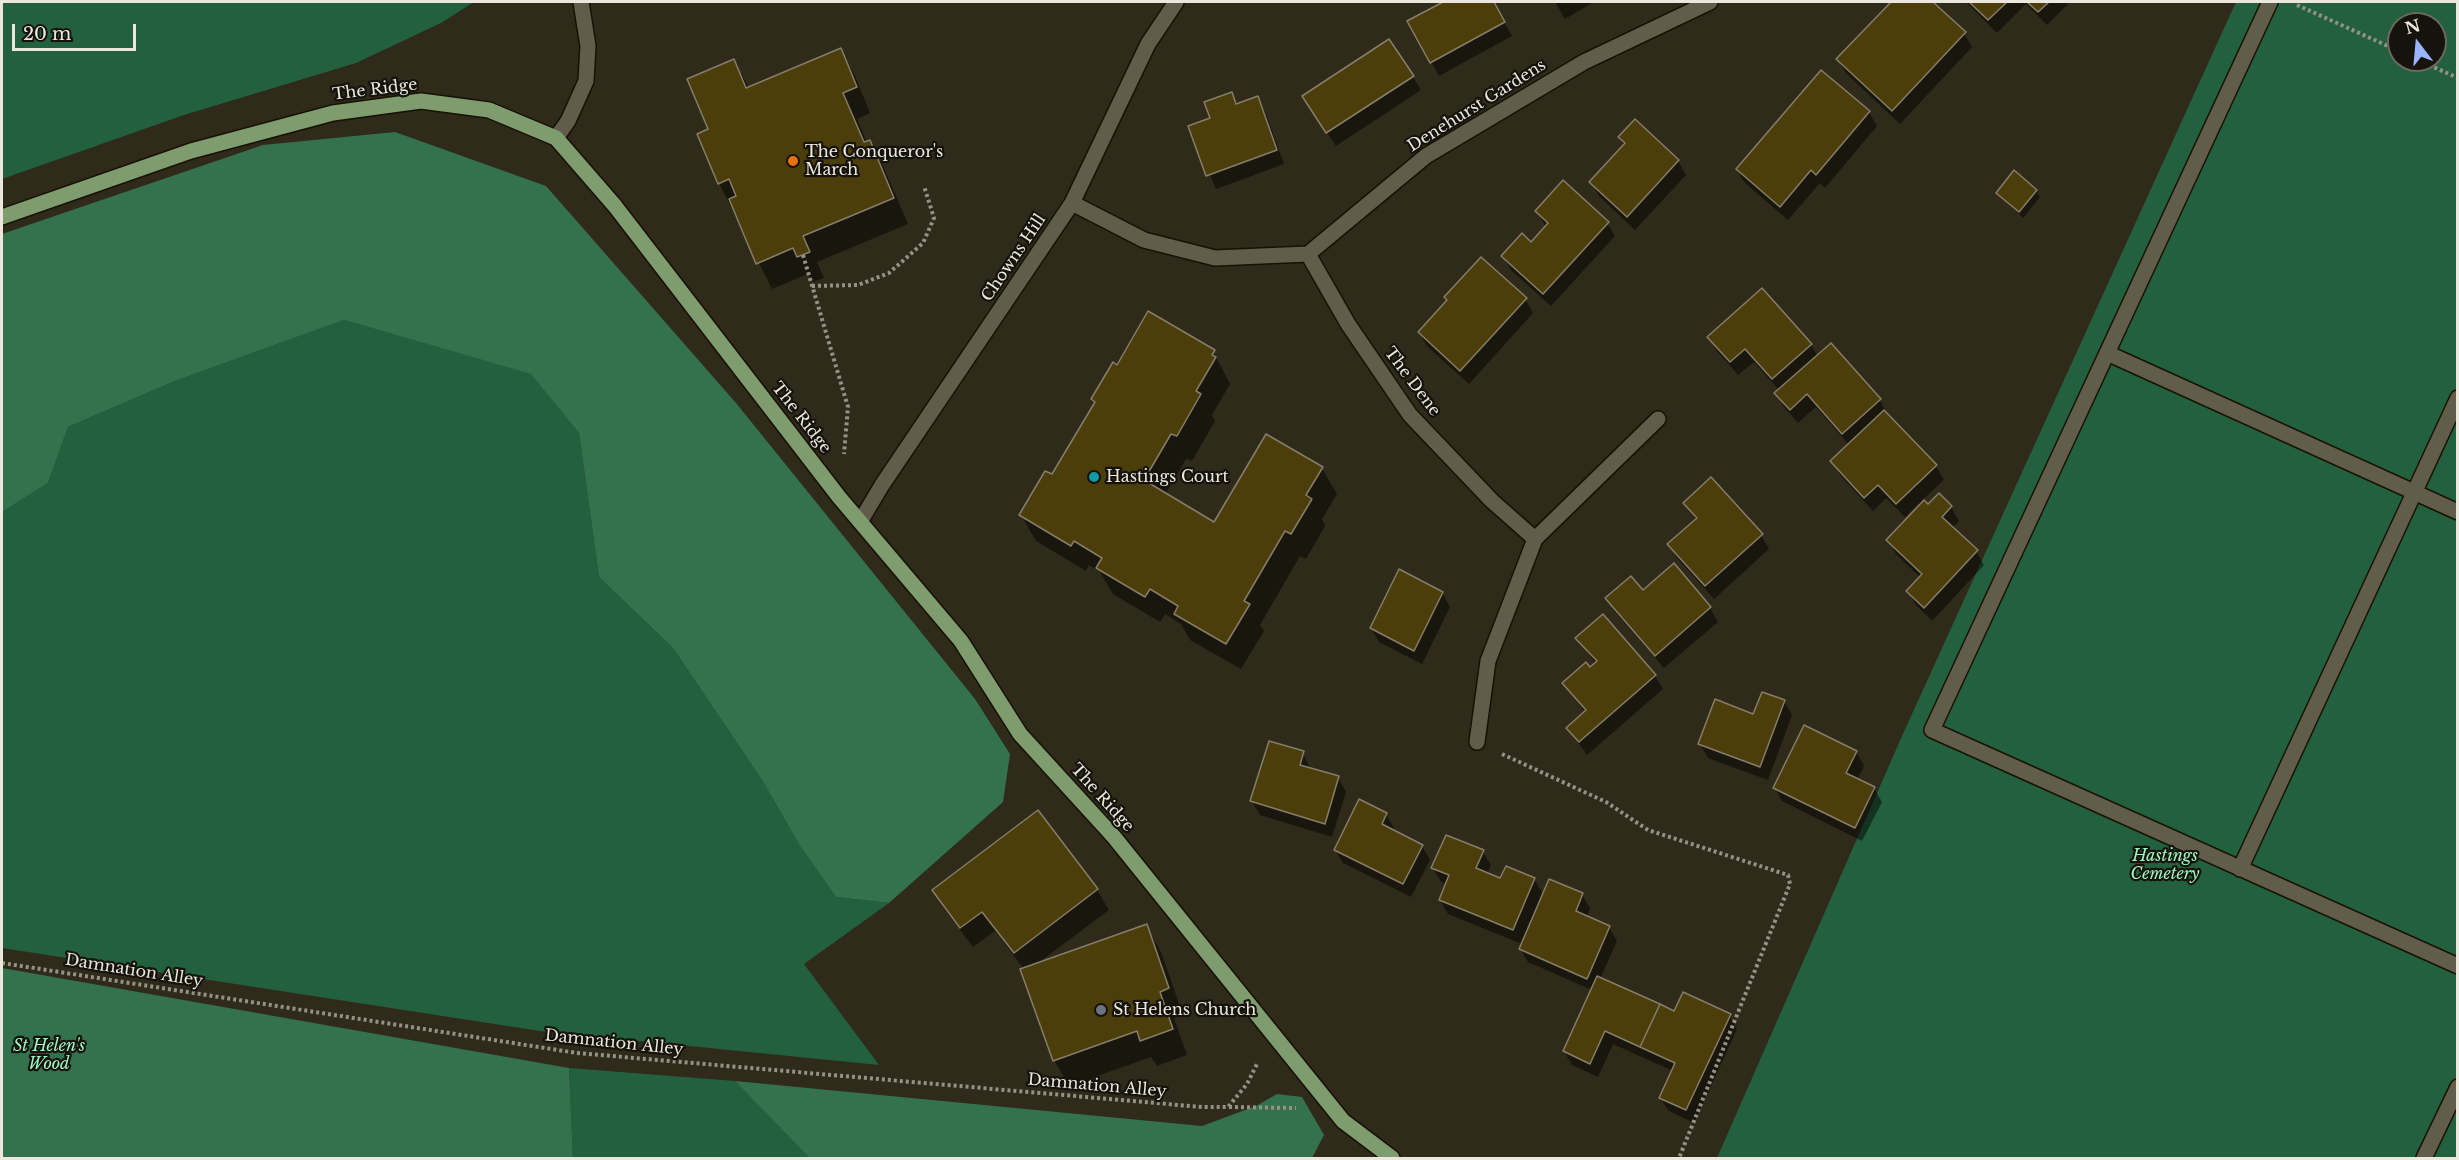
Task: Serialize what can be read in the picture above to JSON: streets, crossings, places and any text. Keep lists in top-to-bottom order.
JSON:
{
  "streets": {
    "main road": ["The Ridge"],
    "street": ["Denehurst Gardens", "Chowns Hill", "The Dene"],
    "path": ["Damnation Alley"]
  },
  "crossings": [
    ["The Ridge", "Chowns Hill"],
    ["The Ridge", "Damnation Alley"],
    ["Denehurst Gardens", "The Dene"]
  ],
  "parks": ["Hastings Cemetery", "St Helen's Wood"],
  "places": ["The Conqueror's March", "Hastings Court", "St Helens Church"],
  "scale_bar": "20 m",
  "north": "top"
}
